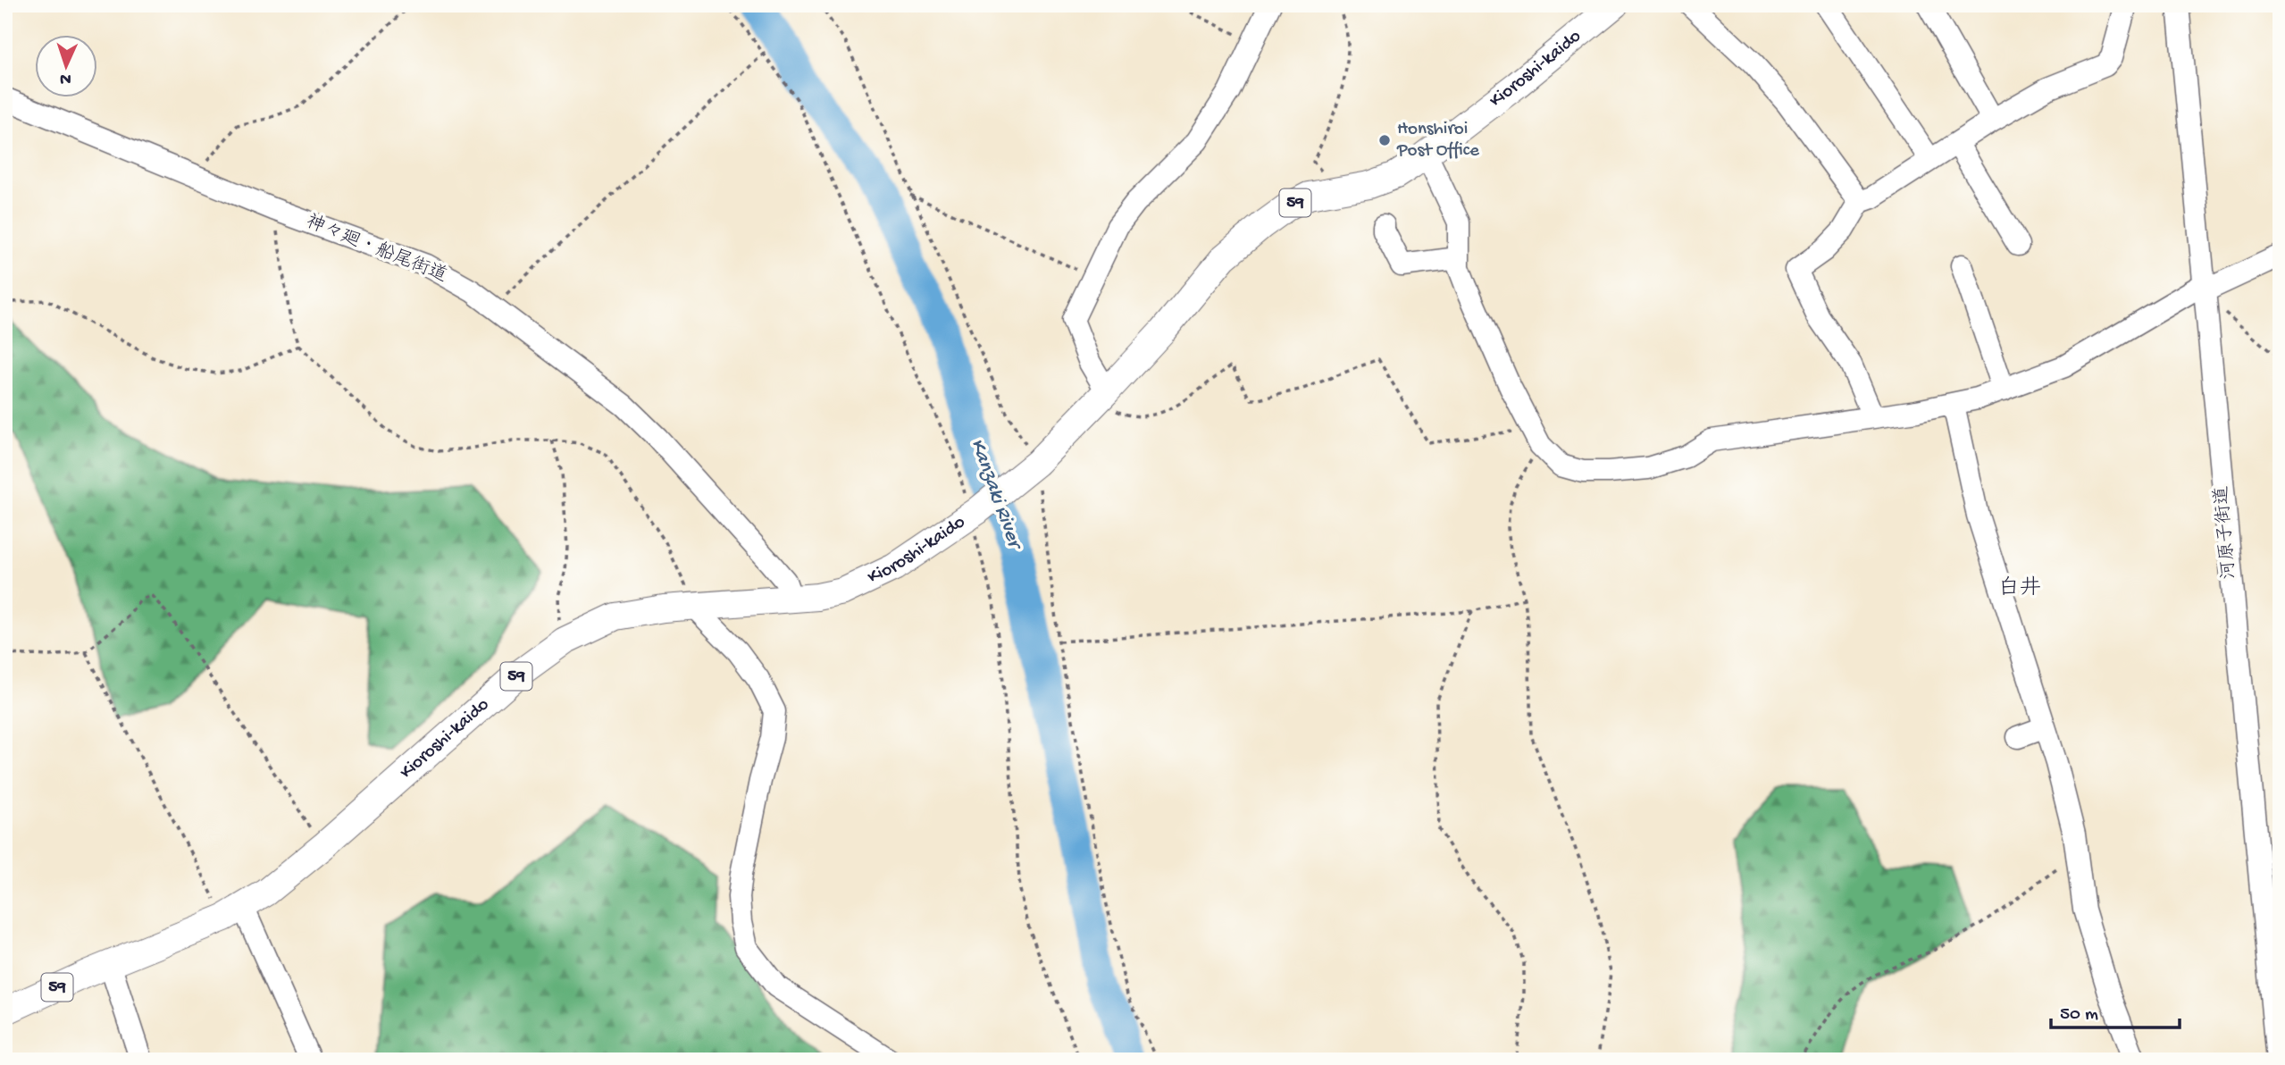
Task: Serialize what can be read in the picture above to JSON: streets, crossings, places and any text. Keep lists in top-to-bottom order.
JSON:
{
  "streets": {
    "main road": ["Kioroshi-kaido", "59"],
    "street": ["神々廻・船尾街道", "河原子街道"]
  },
  "crossings": [
    ["Kioroshi-kaido", "59"],
    ["Kioroshi-kaido", "神々廻・船尾街道"]
  ],
  "districts": ["白井"],
  "water": ["Kanzaki River"],
  "places": ["Honshiroi Post Office"],
  "scale_bar": "50 m",
  "north": "bottom"
}
